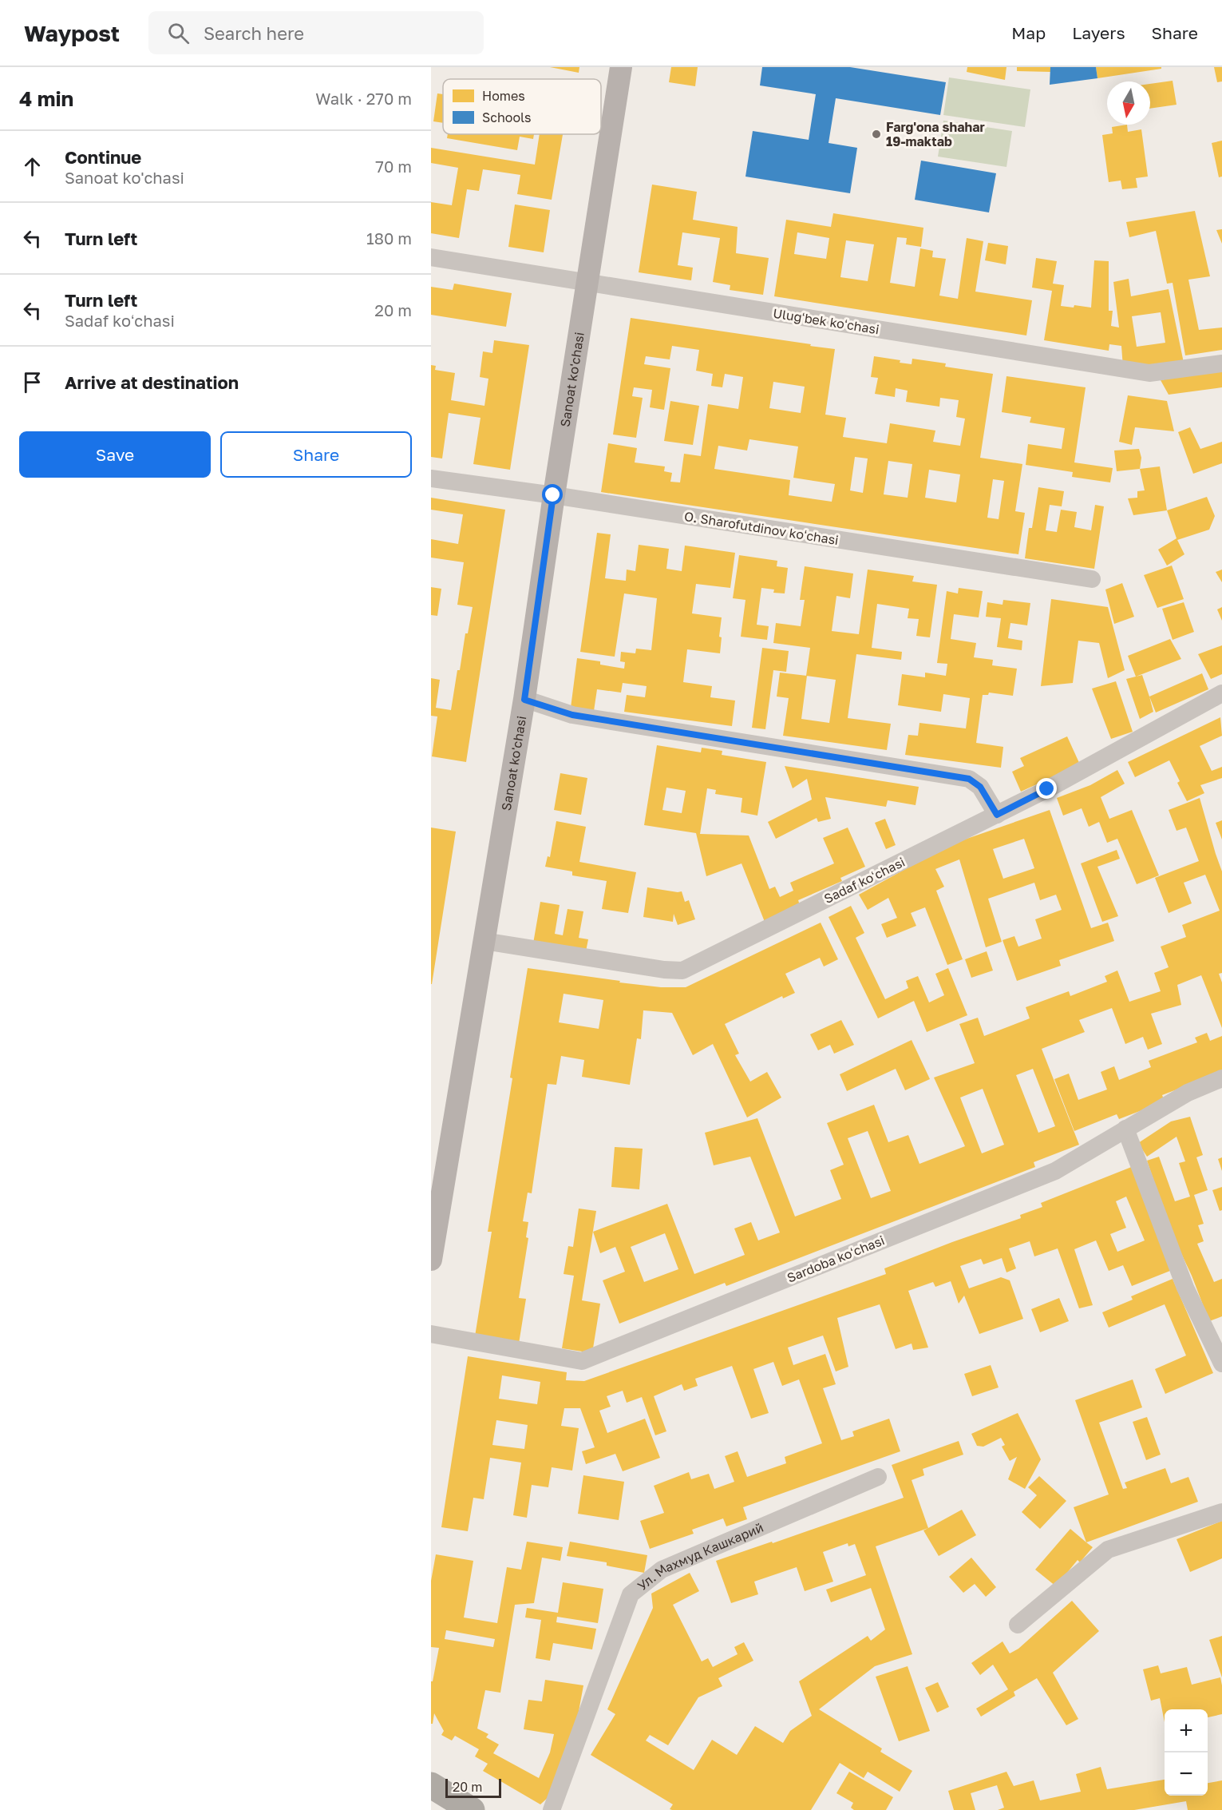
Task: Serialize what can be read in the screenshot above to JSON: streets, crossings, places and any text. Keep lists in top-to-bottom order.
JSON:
{
  "streets": {
    "main road": ["Sanoat ko'chasi"],
    "street": [
      "Ulugʻbek koʻchasi",
      "O. Sharofutdinov koʻchasi",
      "Sadaf koʻchasi",
      "Sardoba koʻchasi",
      "Ул. Махмуд Кашкарий"
    ]
  },
  "crossings": [
    ["Ulugʻbek koʻchasi", "Sanoat ko'chasi"],
    ["Sanoat ko'chasi", "O. Sharofutdinov koʻchasi"],
    ["Sanoat ko'chasi", "Sadaf koʻchasi"]
  ],
  "places": ["Farg'ona shahar 19-maktab"],
  "legend": ["Homes", "Schools"],
  "scale_bar": "20 m",
  "north": "bottom",
  "page": {
    "header": "Waypost",
    "search": "Search here",
    "nav": ["Map", "Layers", "Share"],
    "heading": ["4 min", "Walk · 270 m"],
    "list": [
      ["Continue", "Sanoat ko'chasi", "70 m"],
      ["Turn left", "180 m"],
      ["Turn left", "Sadaf koʻchasi", "20 m"],
      "Arrive at destination"
    ],
    "buttons": ["Save", "Share"],
    "map_buttons": ["+", "−"],
    "scale": "20 m"
  }
}
